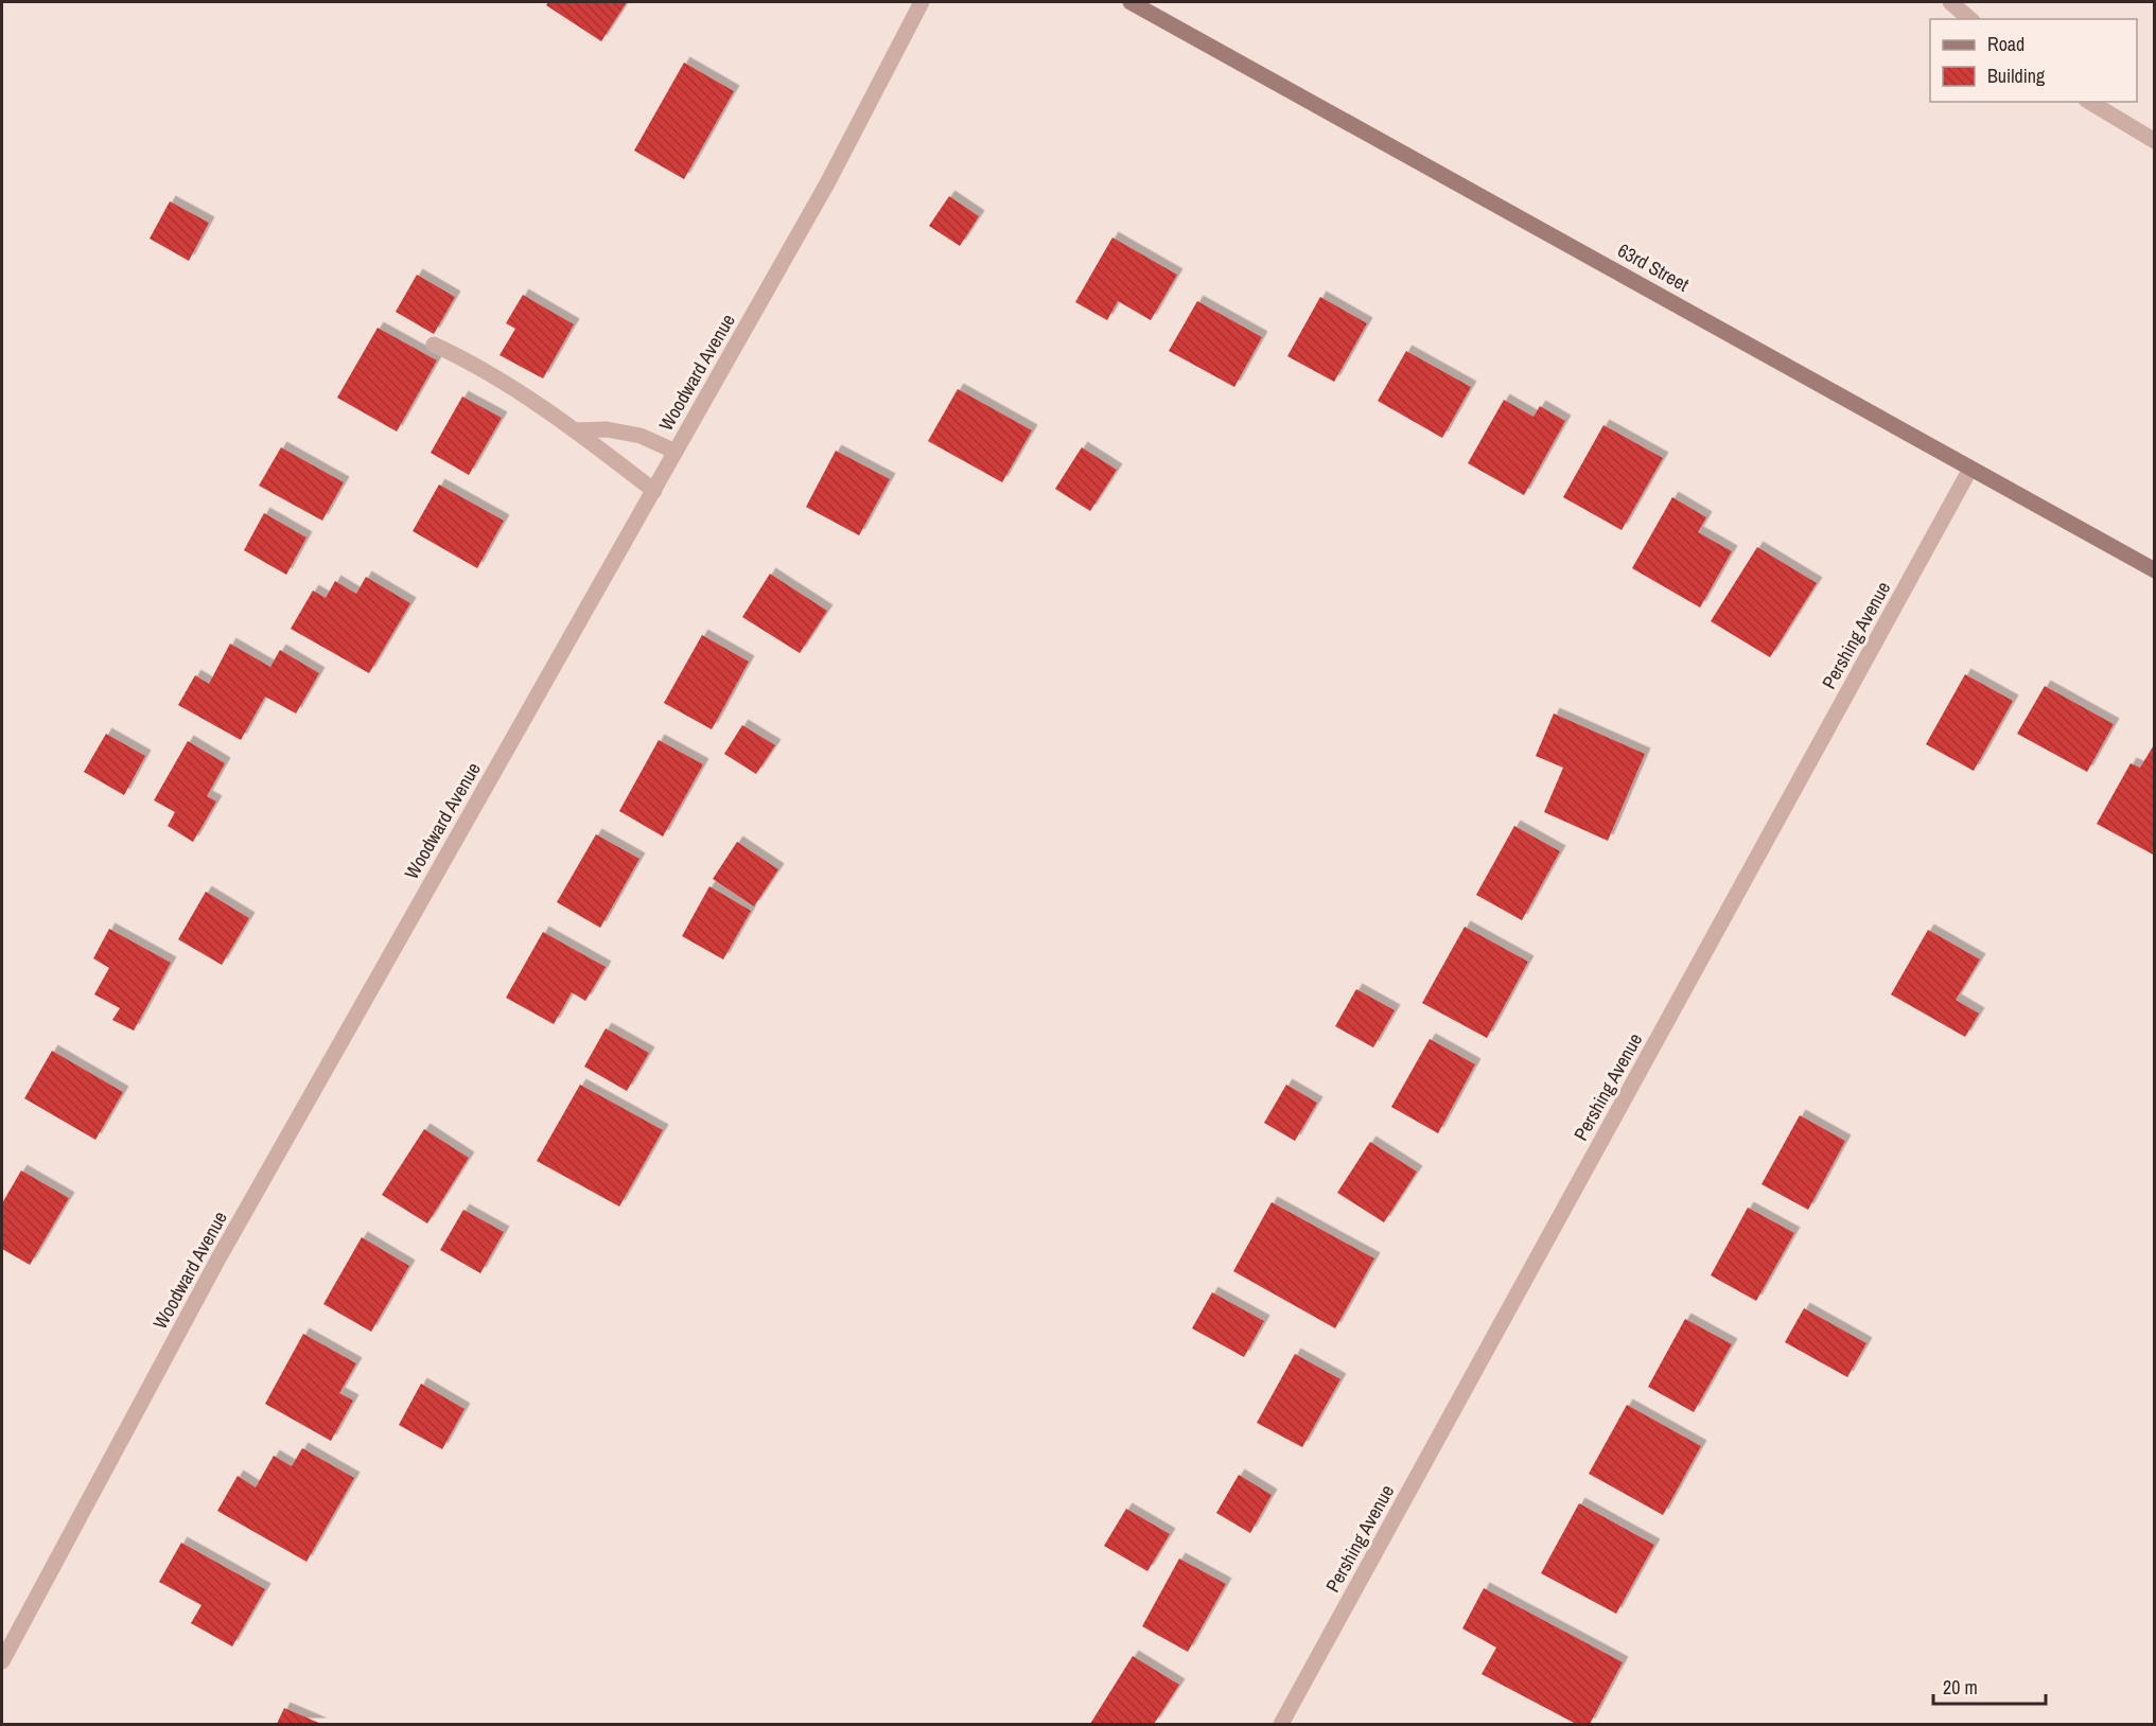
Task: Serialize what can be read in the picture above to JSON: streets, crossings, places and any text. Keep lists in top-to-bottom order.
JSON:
{
  "streets": {
    "main road": ["63rd Street"],
    "street": ["Woodward Avenue", "Pershing Avenue"]
  },
  "crossings": [
    ["63rd Street", "Pershing Avenue"]
  ],
  "legend": ["Road", "Building"],
  "scale_bar": "20 m"
}
